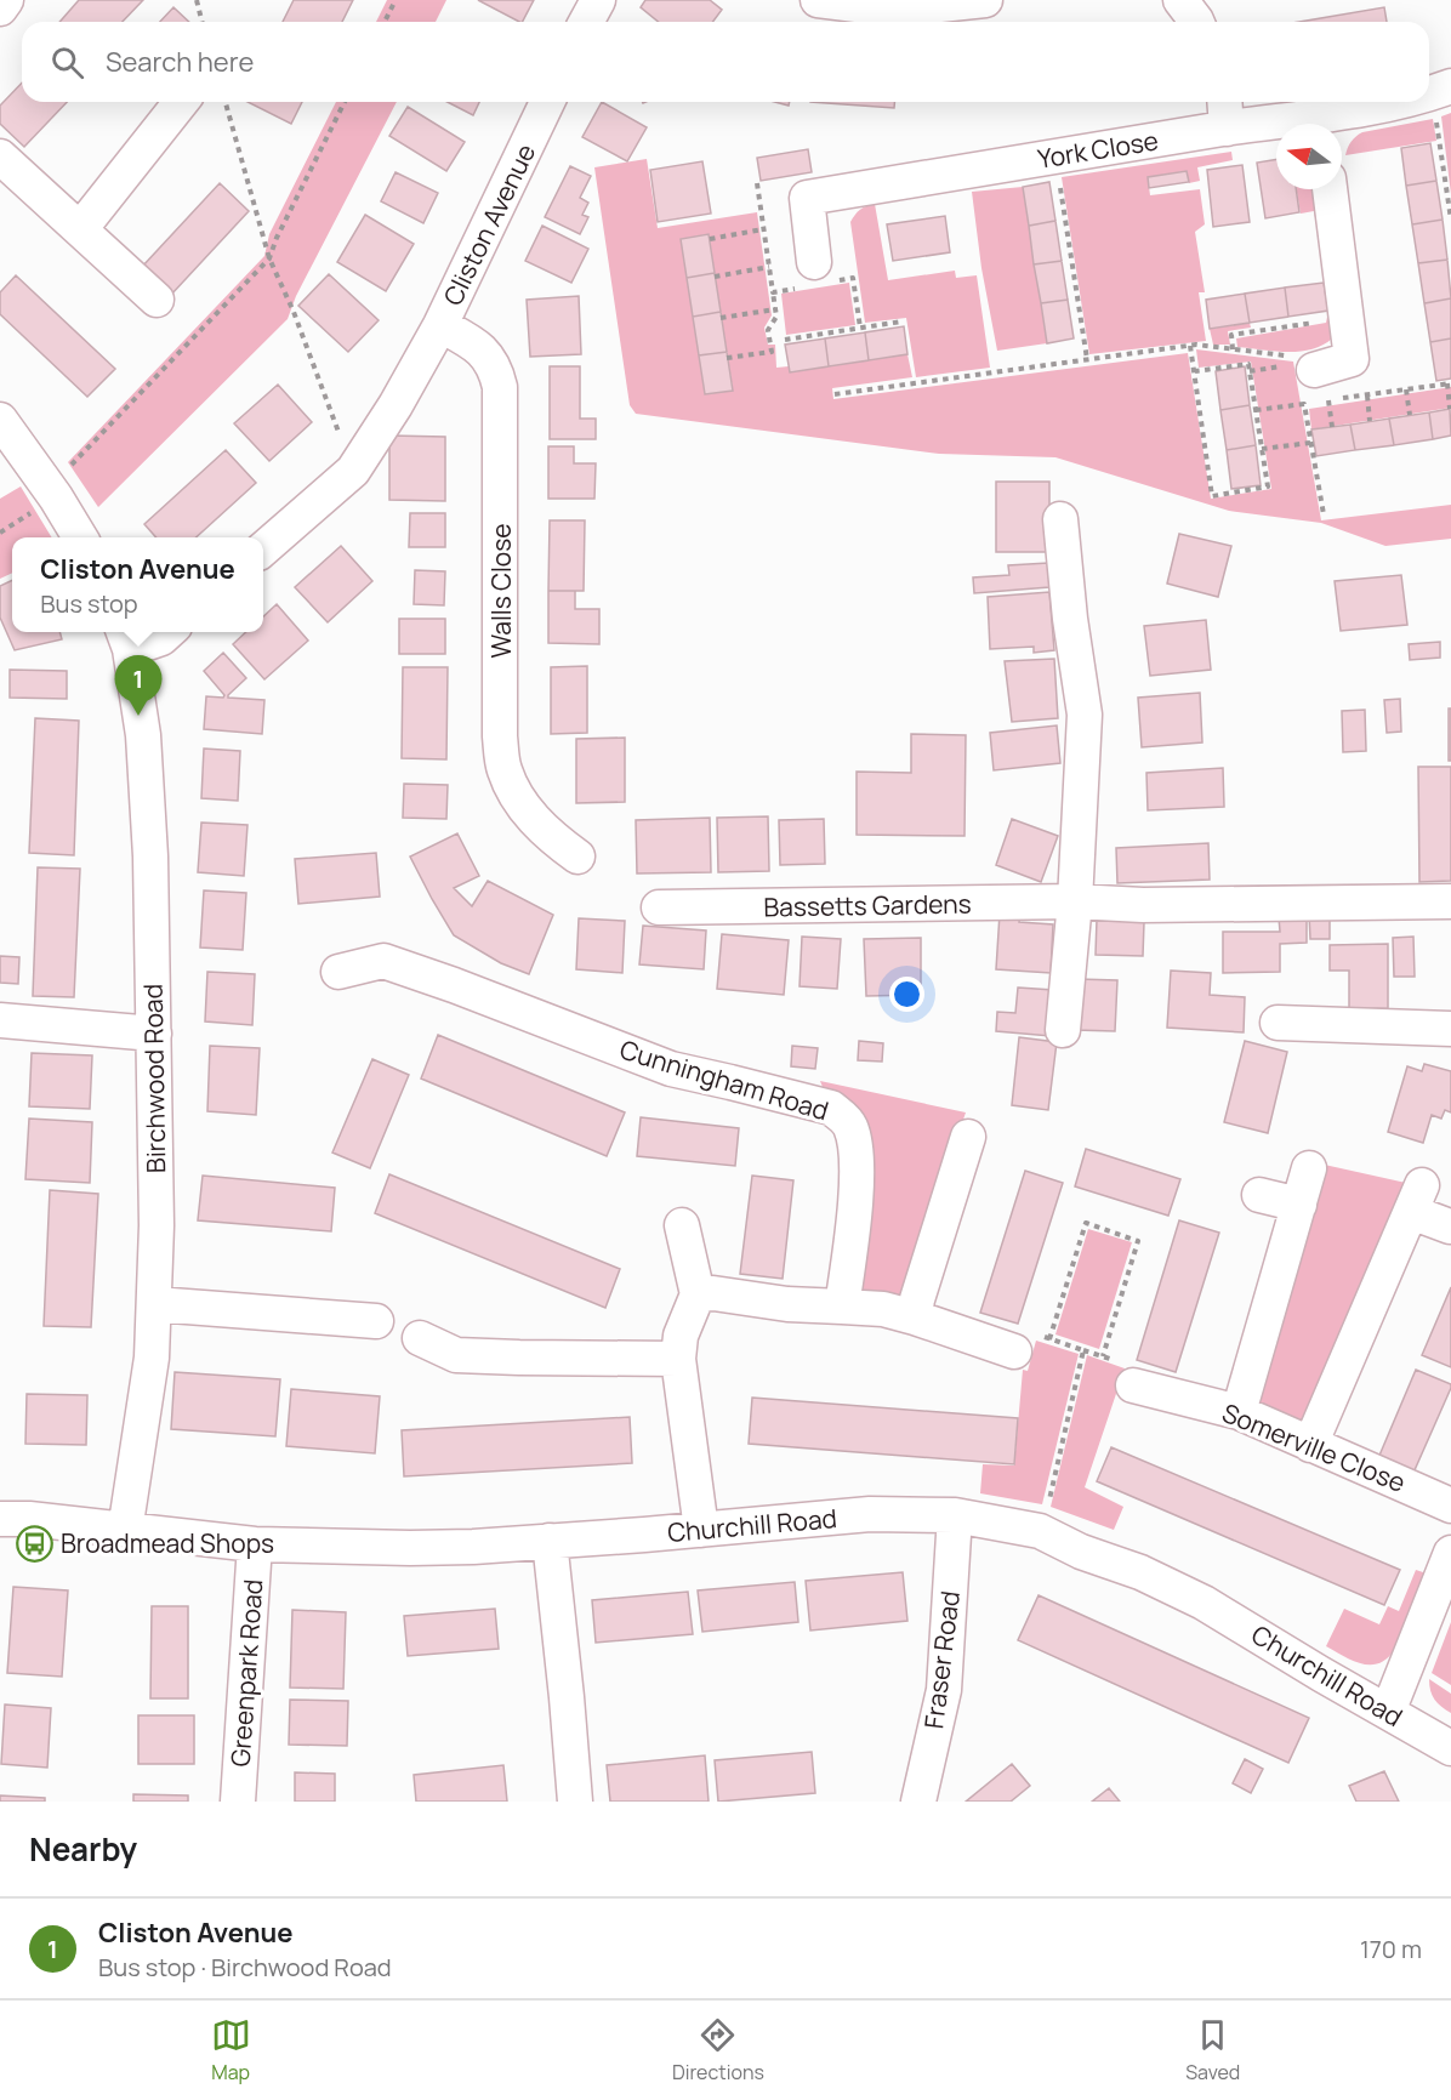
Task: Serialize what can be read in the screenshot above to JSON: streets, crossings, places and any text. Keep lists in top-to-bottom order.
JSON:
{
  "streets": {
    "street": [
      "York Close",
      "Cliston Avenue",
      "Walls Close",
      "Bassetts Gardens",
      "Birchwood Road",
      "Cunningham Road",
      "Somerville Close",
      "Churchill Road",
      "Fraser Road",
      "Greenpark Road"
    ]
  },
  "crossings": [
    ["Cliston Avenue", "Walls Close"],
    ["Birchwood Road", "Churchill Road"],
    ["Churchill Road", "Fraser Road"],
    ["Churchill Road", "Greenpark Road"]
  ],
  "places": {
    "bus stop": ["Broadmead Shops"]
  },
  "north": "left",
  "page": {
    "search": "Search here",
    "popup": ["Cliston Avenue", "Bus stop"],
    "pins": "1",
    "heading": "Nearby",
    "list": [
      {
        "mark": "1",
        "name": "Cliston Avenue",
        "note": "Bus stop · Birchwood Road",
        "value": "170 m"
      }
    ],
    "nav": ["Map", "Directions", "Saved"]
  }
}
